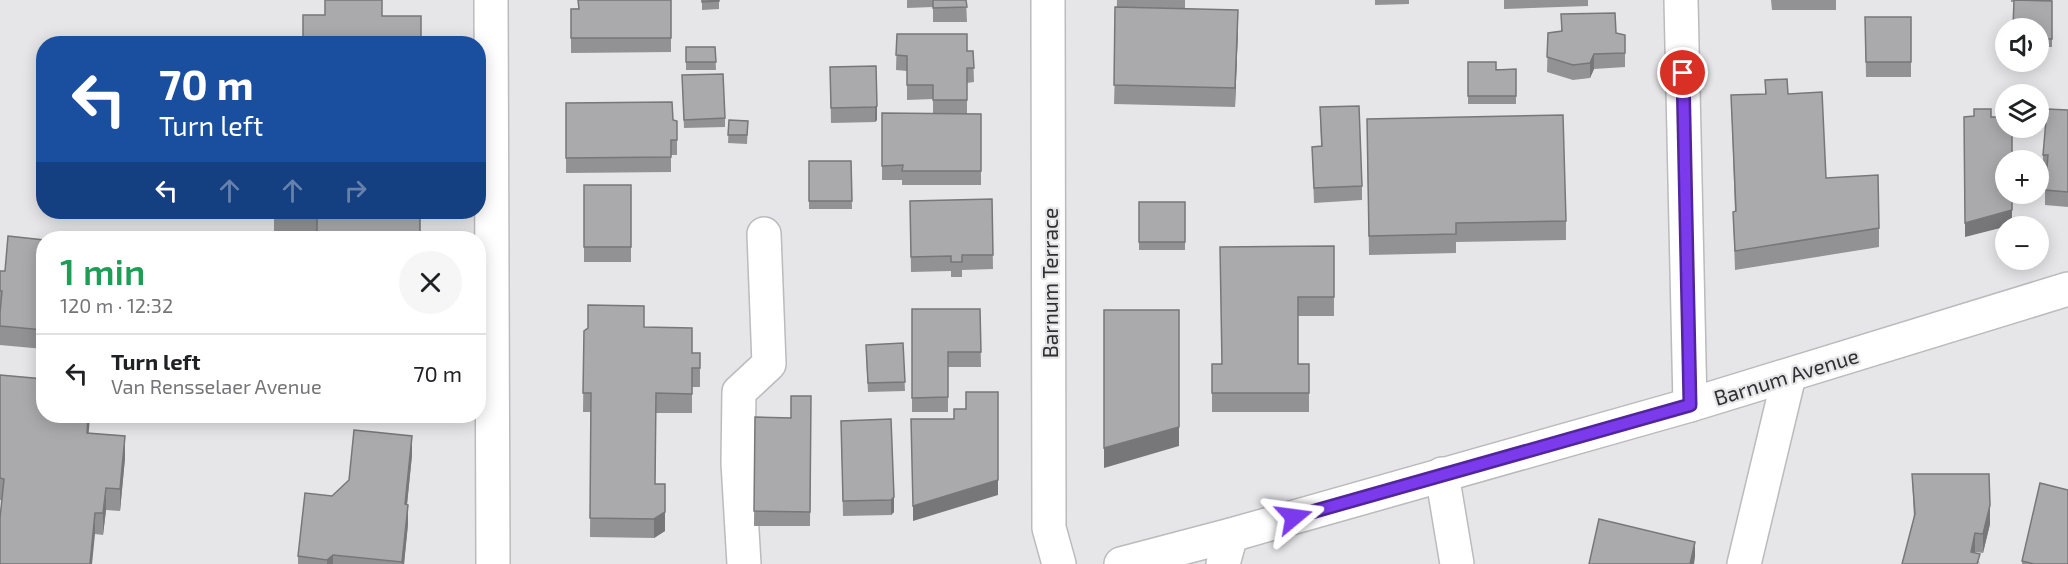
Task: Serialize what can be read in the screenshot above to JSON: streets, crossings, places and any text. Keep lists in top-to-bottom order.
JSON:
{
  "streets": {
    "street": ["Barnum Terrace", "Barnum Avenue"]
  },
  "page": {
    "map_buttons": ["+", "−"],
    "turn": ["70 m", "Turn left"],
    "heading": ["1 min", "120 m · 12:32"],
    "list": [
      {
        "name": "Turn left",
        "note": "Van Rensselaer Avenue",
        "value": "70 m"
      }
    ]
  }
}
